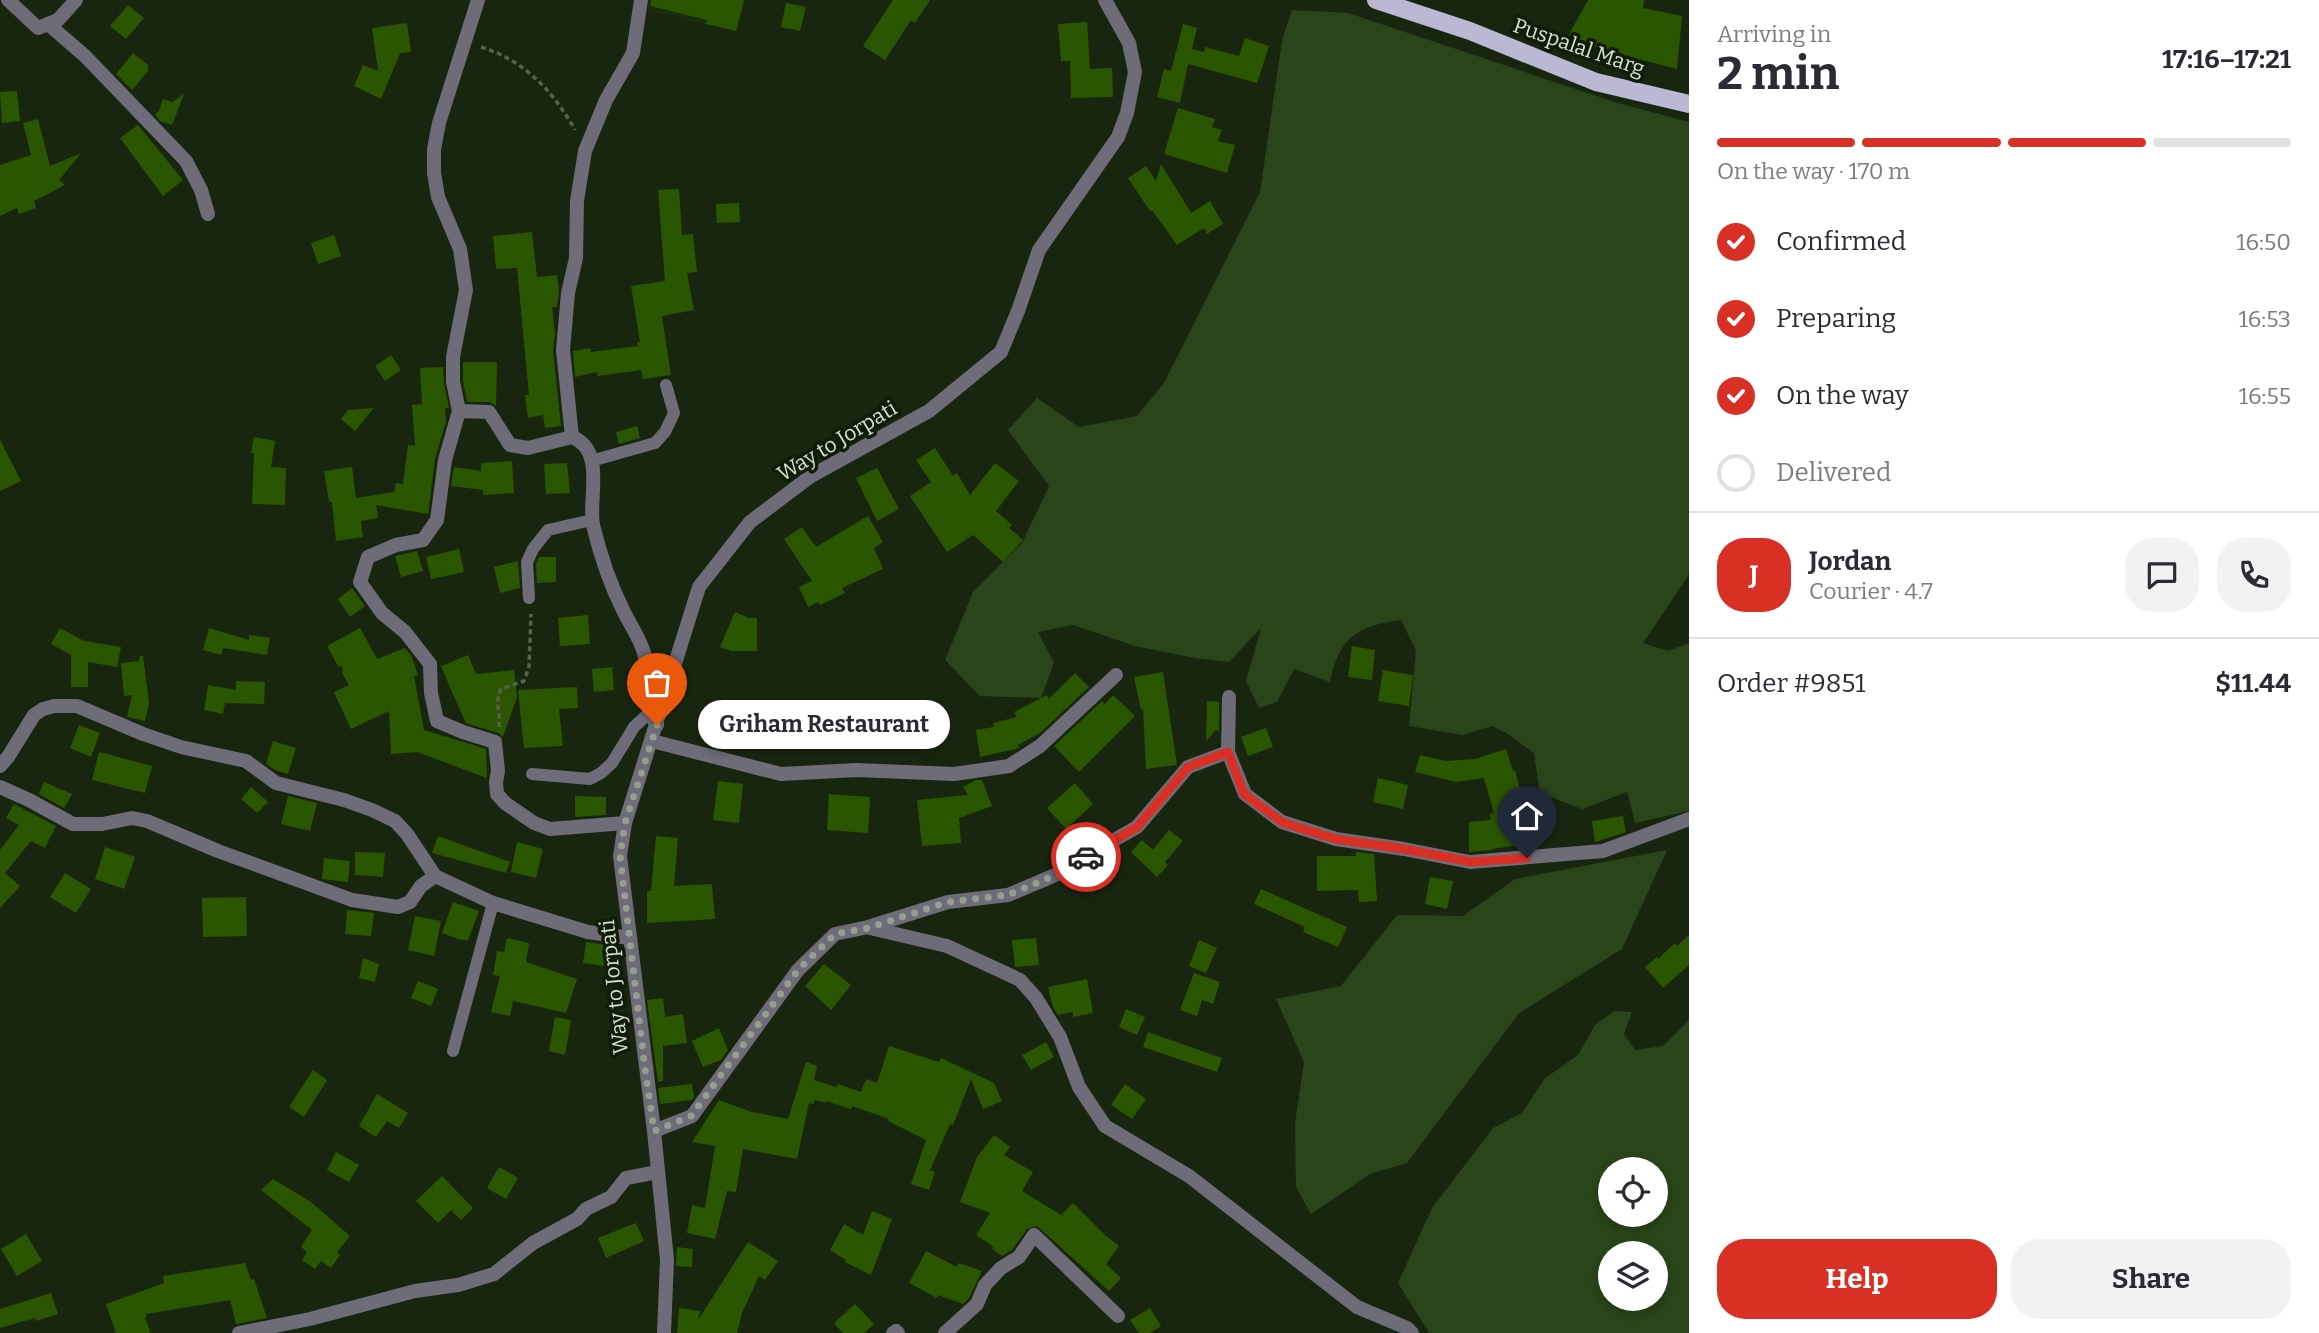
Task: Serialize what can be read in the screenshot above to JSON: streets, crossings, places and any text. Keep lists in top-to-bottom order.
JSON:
{
  "streets": {
    "main road": ["Puspalal Marg"],
    "street": ["Way to Jorpati"]
  },
  "places": ["Griham Restaurant"],
  "page": {
    "heading": ["2 min", "Arriving in", "17:16–17:21"],
    "panel": [
      "Jordan",
      "Courier · 4.7",
      "Order #9851",
      "$11.44"
    ],
    "bar": "On the way · 170 m",
    "list": [
      ["Confirmed", "16:50"],
      ["Preparing", "16:53"],
      ["On the way", "16:55"],
      "Delivered"
    ],
    "round": "J",
    "bubble": "Griham Restaurant",
    "buttons": ["Help", "Share"]
  }
}
